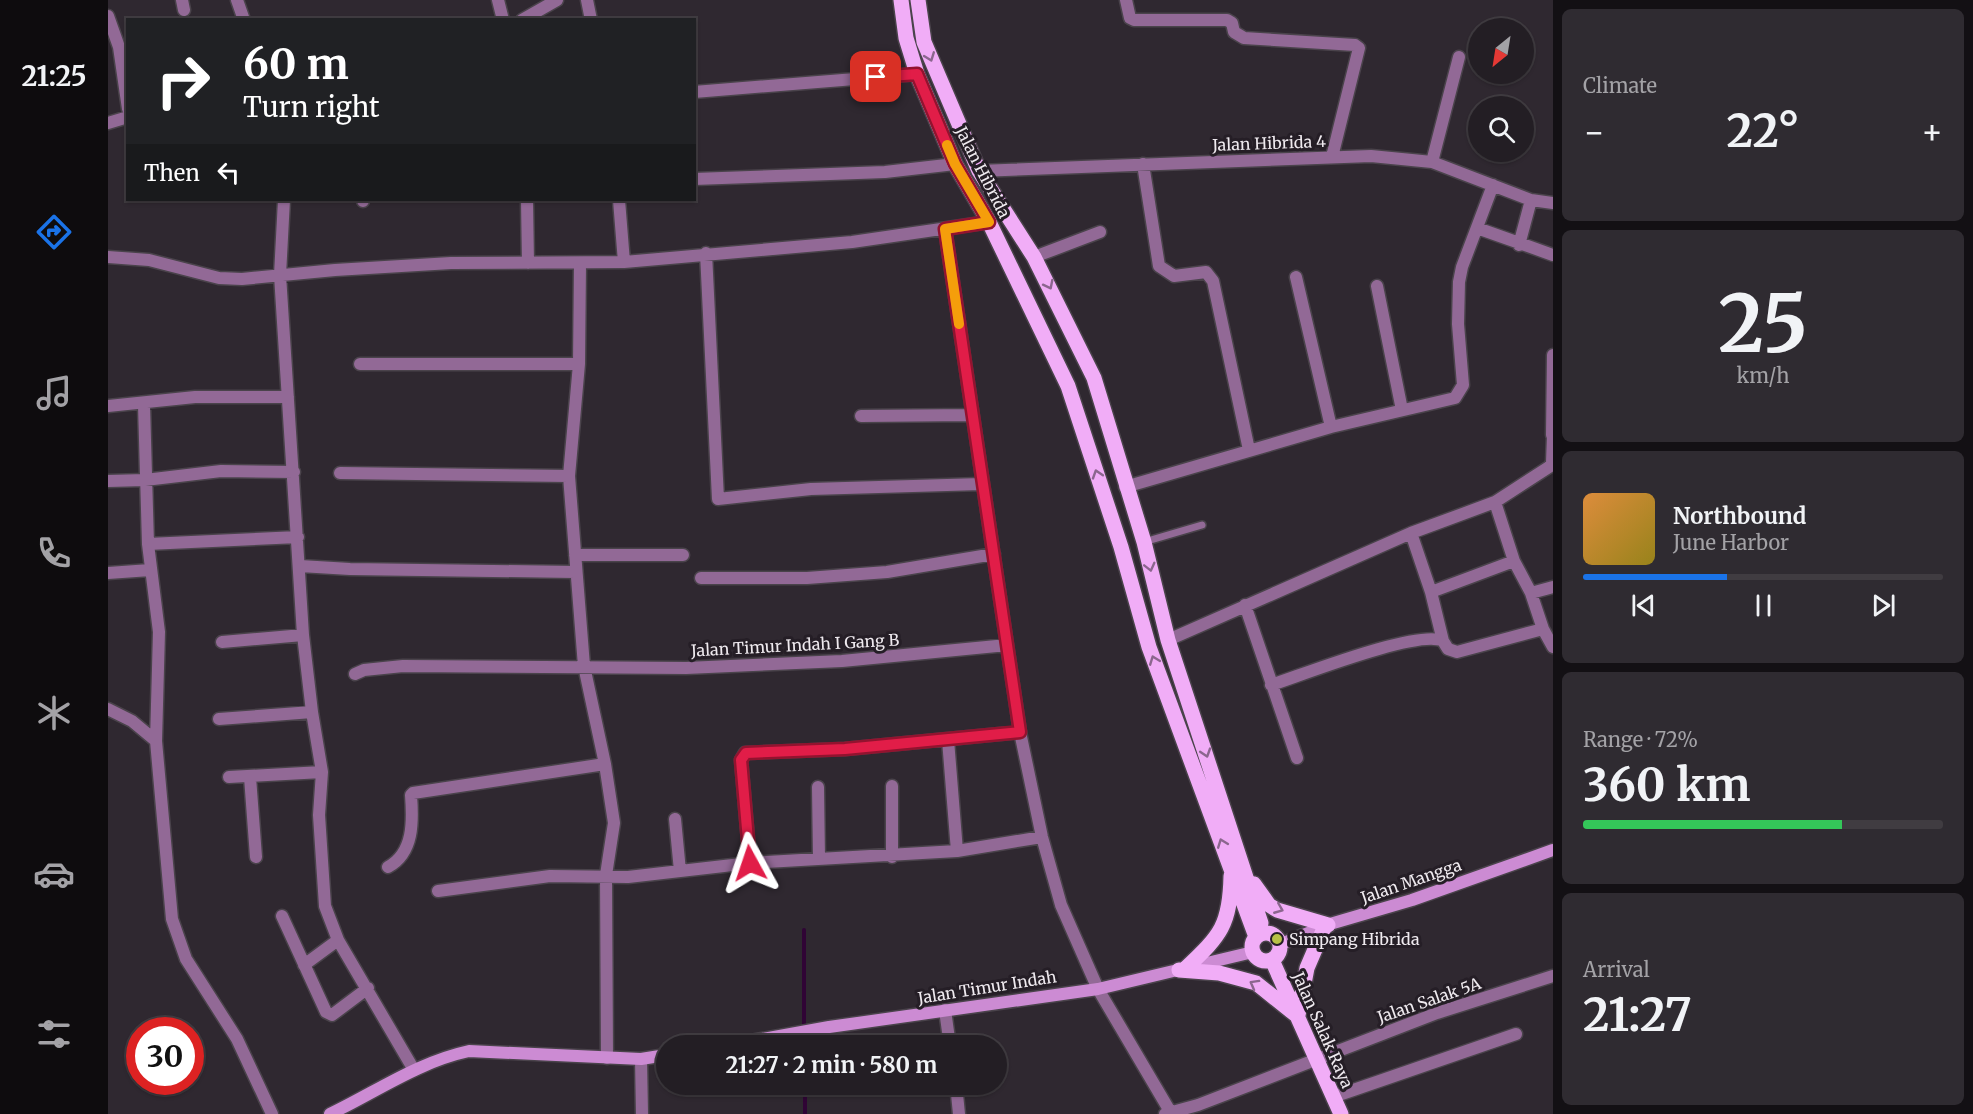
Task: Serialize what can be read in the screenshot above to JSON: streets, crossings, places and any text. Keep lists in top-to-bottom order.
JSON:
{
  "streets": {
    "main road": ["Jalan Hibrida", "Jalan Salak Raya"],
    "street": [
      "Jalan Hibrida 4",
      "Jalan Timur Indah I Gang B",
      "Jalan Mangga",
      "Jalan Timur Indah",
      "Jalan Salak 5A"
    ]
  },
  "crossings": [
    ["Jalan Mangga", "Jalan Timur Indah"],
    ["Jalan Mangga", "Jalan Salak Raya"],
    ["Jalan Timur Indah", "Jalan Salak Raya"],
    ["Jalan Salak 5A", "Jalan Salak Raya"]
  ],
  "places": ["Simpang Hibrida"],
  "north": "bottom left",
  "page": {
    "tabs": "21:25",
    "tile": [
      "Climate",
      ["25", "km/h"],
      ["Range · 72%", "360 km"],
      ["Arrival", "21:27"]
    ],
    "turn": ["60 m", "Turn right"],
    "heat": ["−", "22°", "+"],
    "then": "Then",
    "song": ["Northbound", "June Harbor"],
    "limit": "30",
    "trip": "21:27 · 2 min · 580 m"
  }
}
